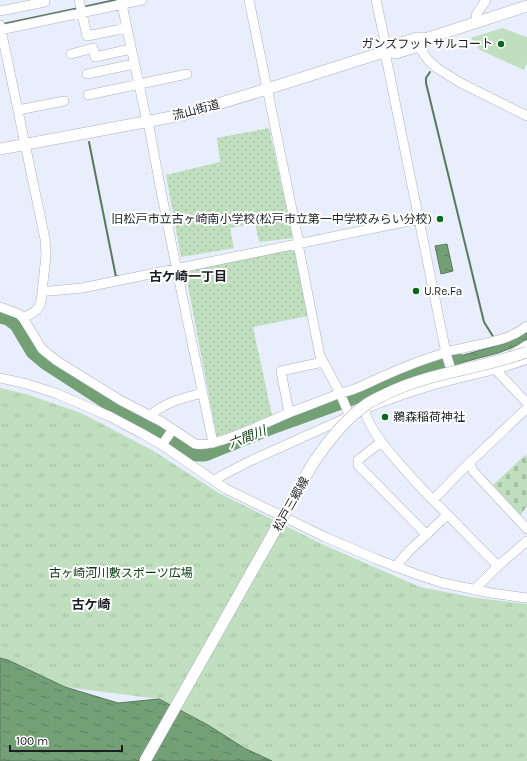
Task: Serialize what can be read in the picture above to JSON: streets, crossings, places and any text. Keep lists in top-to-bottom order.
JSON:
{
  "streets": {
    "main road": ["流山街道", "松戸三郷線"]
  },
  "districts": ["古ケ崎一丁目", "古ケ崎"],
  "water": ["六間川"],
  "parks": ["古ヶ崎河川敷スポーツ広場"],
  "places": [
    "ガンズフットサルコート",
    "旧松戸市立古ヶ崎南小学校(松戸市立第一中学校みらい分校)",
    "U.Re.Fa",
    "鵜森稲荷神社"
  ],
  "scale_bar": "100 m"
}
